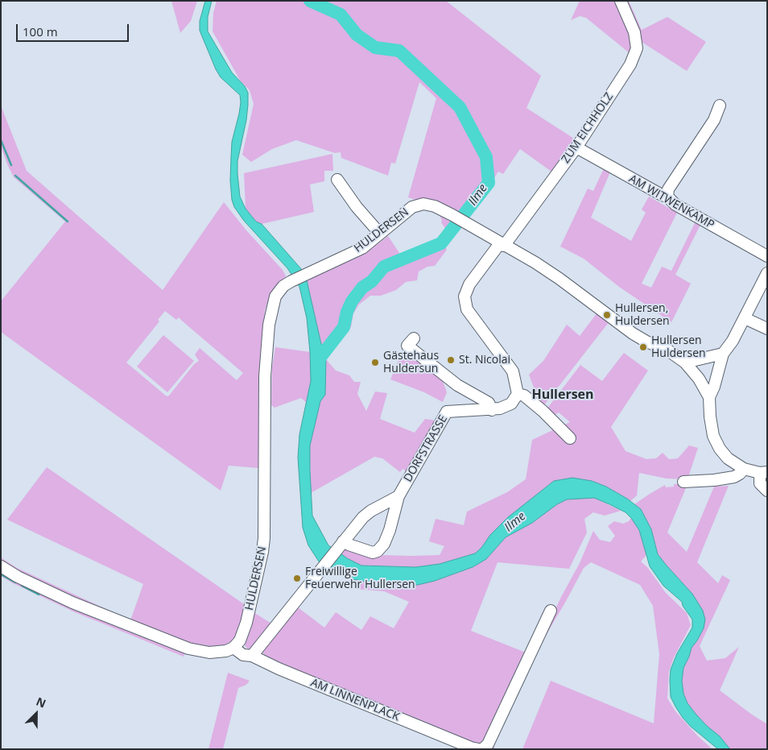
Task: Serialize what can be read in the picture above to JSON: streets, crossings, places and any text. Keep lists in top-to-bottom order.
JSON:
{
  "streets": {
    "street": [
      "ZUM EICHHOLZ",
      "AM WITWENKAMP",
      "HULDERSEN",
      "DORFSTRASSE",
      "AM LINNENPLACK"
    ]
  },
  "crossings": [
    ["ZUM EICHHOLZ", "AM WITWENKAMP"],
    ["ZUM EICHHOLZ", "HULDERSEN"],
    ["HULDERSEN", "AM LINNENPLACK"]
  ],
  "districts": ["Hullersen"],
  "water": ["Ilme"],
  "places": [
    "Hullersen, Huldersen",
    "Hullersen Huldersen",
    "St. Nicolai",
    "Gästehaus Huldersun",
    "Freiwillige Feuerwehr Hullersen"
  ],
  "scale_bar": "100 m",
  "north": "top right"
}
